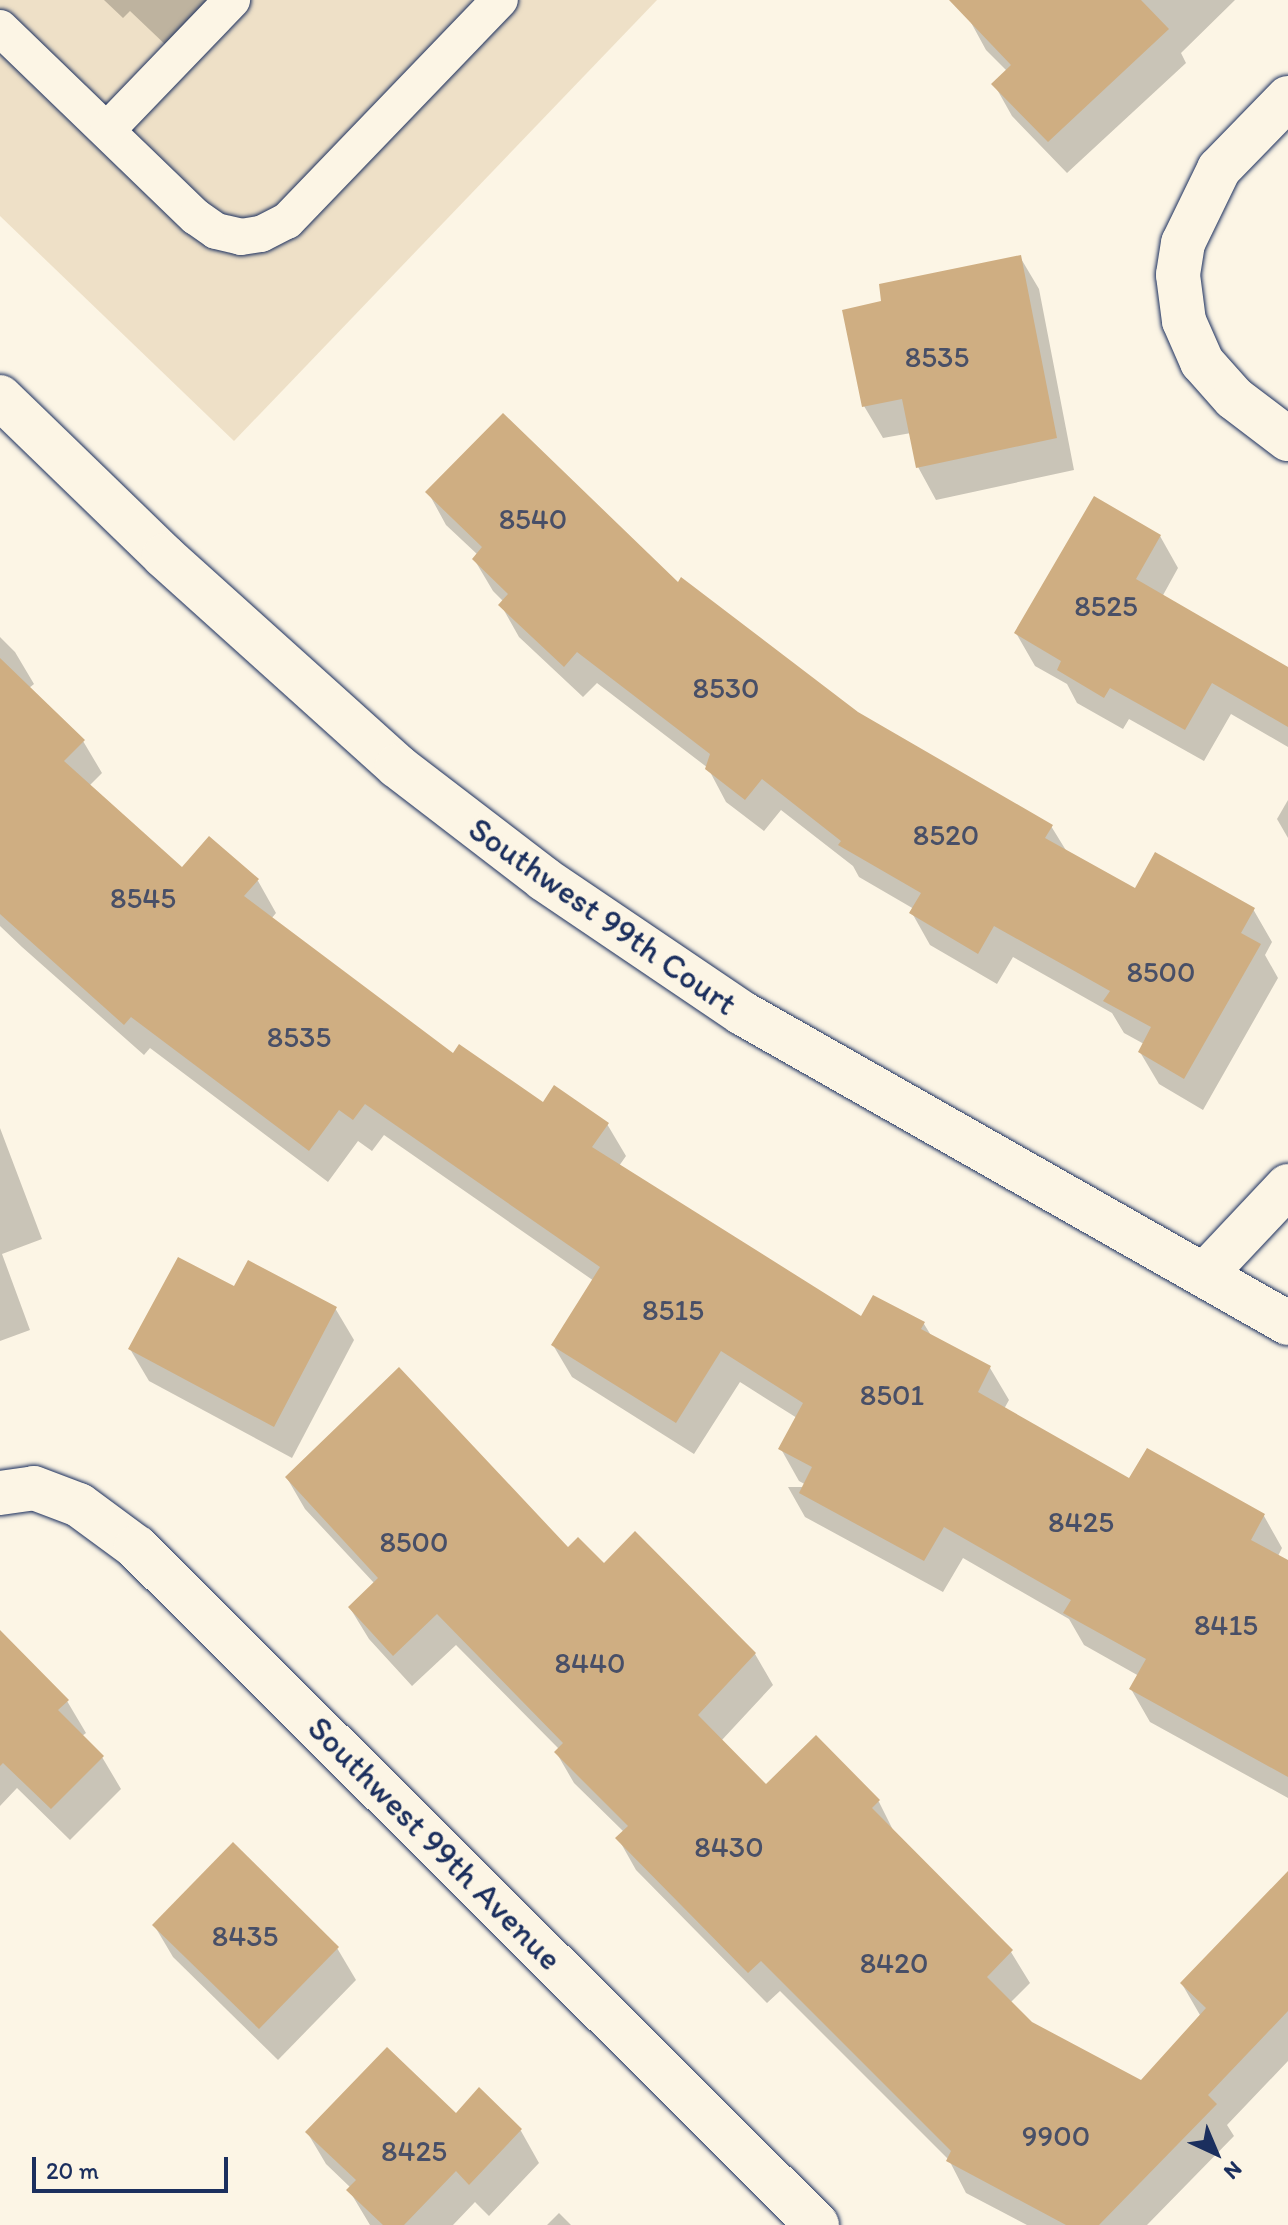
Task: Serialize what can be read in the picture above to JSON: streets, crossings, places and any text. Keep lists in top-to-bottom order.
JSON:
{
  "streets": {
    "street": ["Southwest 99th Court", "Southwest 99th Avenue"]
  },
  "house_numbers": [
    "8535",
    "8540",
    "8525",
    "8530",
    "8520",
    "8545",
    "8500",
    "8535",
    "8515",
    "8501",
    "8425",
    "8500",
    "8415",
    "8440",
    "8430",
    "8435",
    "8420",
    "9900",
    "8425"
  ],
  "scale_bar": "20 m",
  "north": "bottom right"
}
